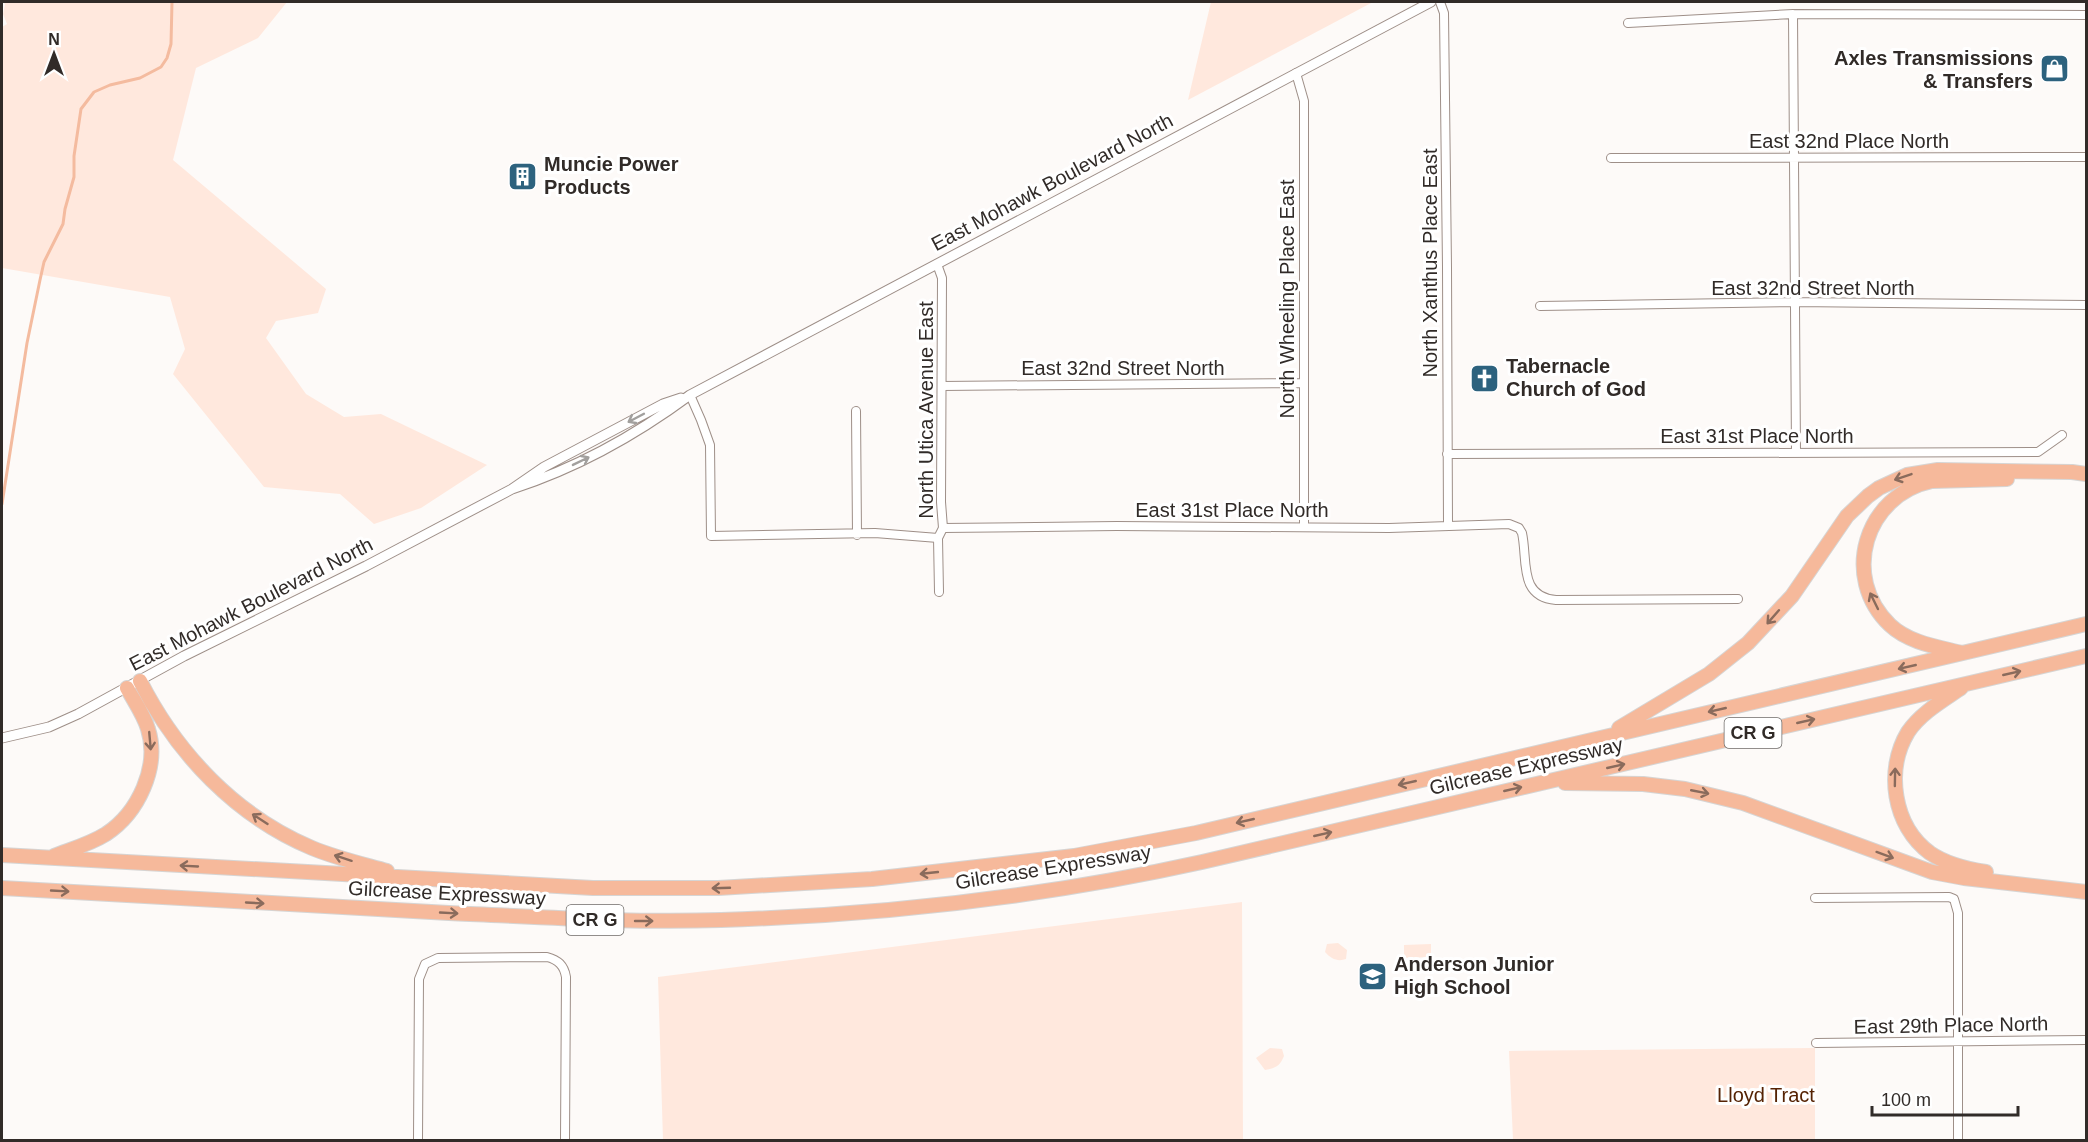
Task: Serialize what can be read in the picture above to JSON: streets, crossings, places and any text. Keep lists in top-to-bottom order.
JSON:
{
  "streets": {
    "highway": ["CR G", "Gilcrease Expressway"],
    "street": [
      "East 32nd Place North",
      "East Mohawk Boulevard North",
      "North Xanthus Place East",
      "East 32nd Street North",
      "North Wheeling Place East",
      "North Utica Avenue East",
      "East 31st Place North",
      "East 29th Place North"
    ]
  },
  "crossings": [
    ["East Mohawk Boulevard North", "North Wheeling Place East"],
    ["East Mohawk Boulevard North", "North Utica Avenue East"],
    ["North Xanthus Place East", "East 31st Place North"],
    ["East 32nd Street North", "North Wheeling Place East"],
    ["East 32nd Street North", "North Utica Avenue East"],
    ["North Wheeling Place East", "East 31st Place North"],
    ["North Utica Avenue East", "East 31st Place North"]
  ],
  "parks": ["Lloyd Tract"],
  "places": {
    "shop": ["Axles Transmissions & Transfers"],
    "building": ["Muncie Power Products"],
    "church": ["Tabernacle Church of God"],
    "school or university": ["Anderson Junior High School"]
  },
  "scale_bar": "100 m",
  "north": "top"
}
